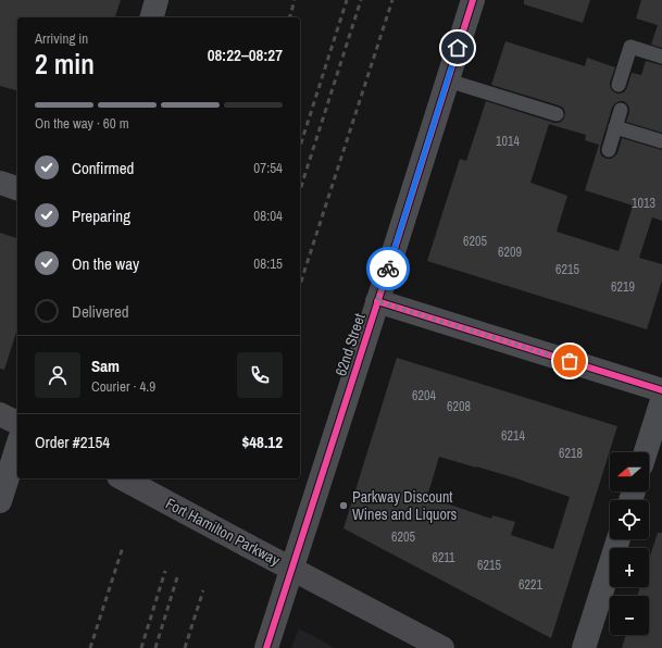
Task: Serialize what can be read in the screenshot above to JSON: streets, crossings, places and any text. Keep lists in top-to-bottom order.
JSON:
{
  "streets": {
    "main road": ["Fort Hamilton Parkway"],
    "street": ["62nd Street"]
  },
  "crossings": [
    ["62nd Street", "Fort Hamilton Parkway"]
  ],
  "places": ["Parkway Discount Wines and Liquors"],
  "house_numbers": [
    "1014",
    "1013",
    "6205",
    "6209",
    "6215",
    "6219",
    "6204",
    "6208",
    "6214",
    "6218",
    "6205",
    "6211",
    "6215",
    "6221"
  ],
  "north": "left",
  "page": {
    "heading": ["2 min", "Arriving in", "08:22–08:27"],
    "panel": [
      "Sam",
      "Courier · 4.9",
      "Order #2154",
      "$48.12"
    ],
    "bar": "On the way · 60 m",
    "list": [
      ["Confirmed", "07:54"],
      ["Preparing", "08:04"],
      ["On the way", "08:15"],
      "Delivered"
    ],
    "map_buttons": ["+", "−"]
  }
}
